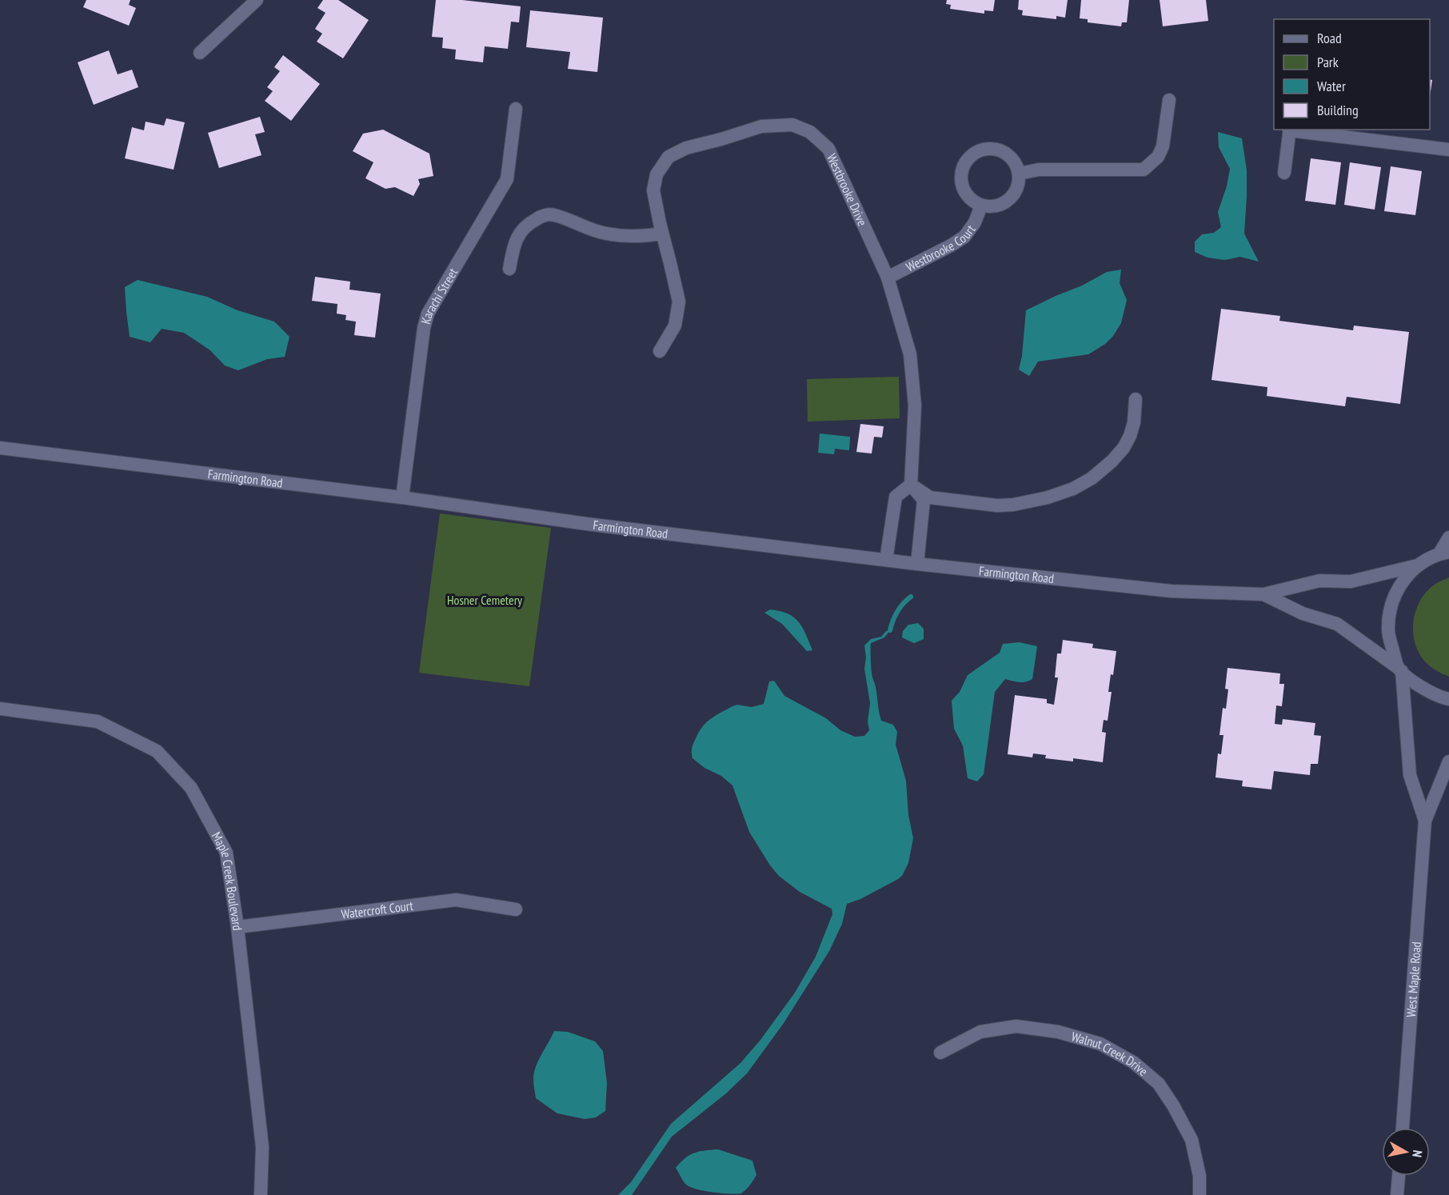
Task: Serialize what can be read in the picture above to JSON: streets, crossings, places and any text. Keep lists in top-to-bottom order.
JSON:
{
  "streets": {
    "street": [
      "Westbrooke Drive",
      "Westbrooke Court",
      "Karachi Street",
      "Farmington Road",
      "Maple Creek Boulevard",
      "Watercroft Court",
      "West Maple Road",
      "Walnut Creek Drive"
    ]
  },
  "crossings": [
    ["Westbrooke Drive", "Westbrooke Court"],
    ["Karachi Street", "Farmington Road"],
    ["Farmington Road", "West Maple Road"],
    ["Maple Creek Boulevard", "Watercroft Court"]
  ],
  "parks": ["Hosner Cemetery"],
  "legend": [
    "Road",
    "Park",
    "Water",
    "Building"
  ],
  "north": "right"
}
